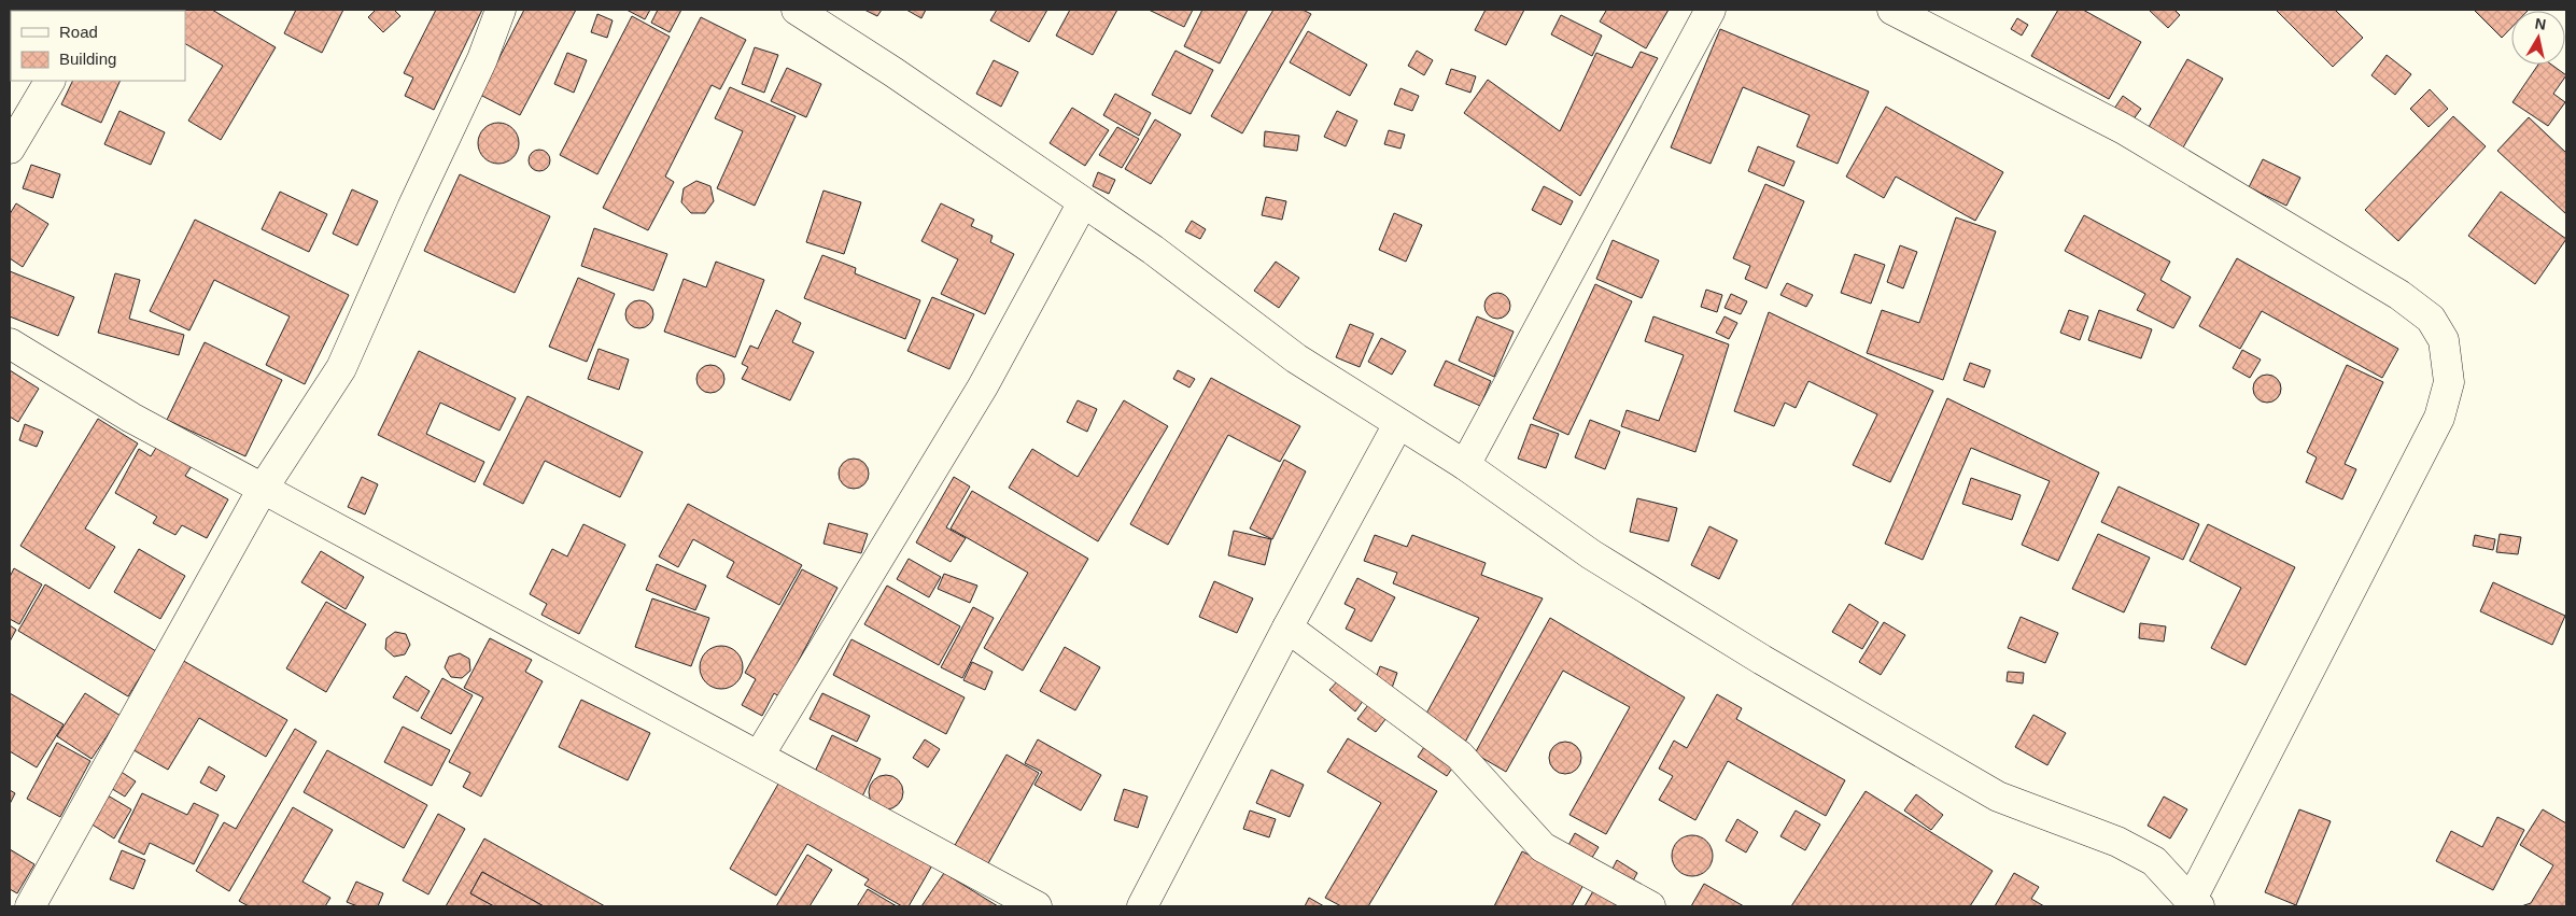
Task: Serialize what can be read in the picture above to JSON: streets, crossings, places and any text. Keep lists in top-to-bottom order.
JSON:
{
  "legend": ["Road", "Building"],
  "north": "top"
}
